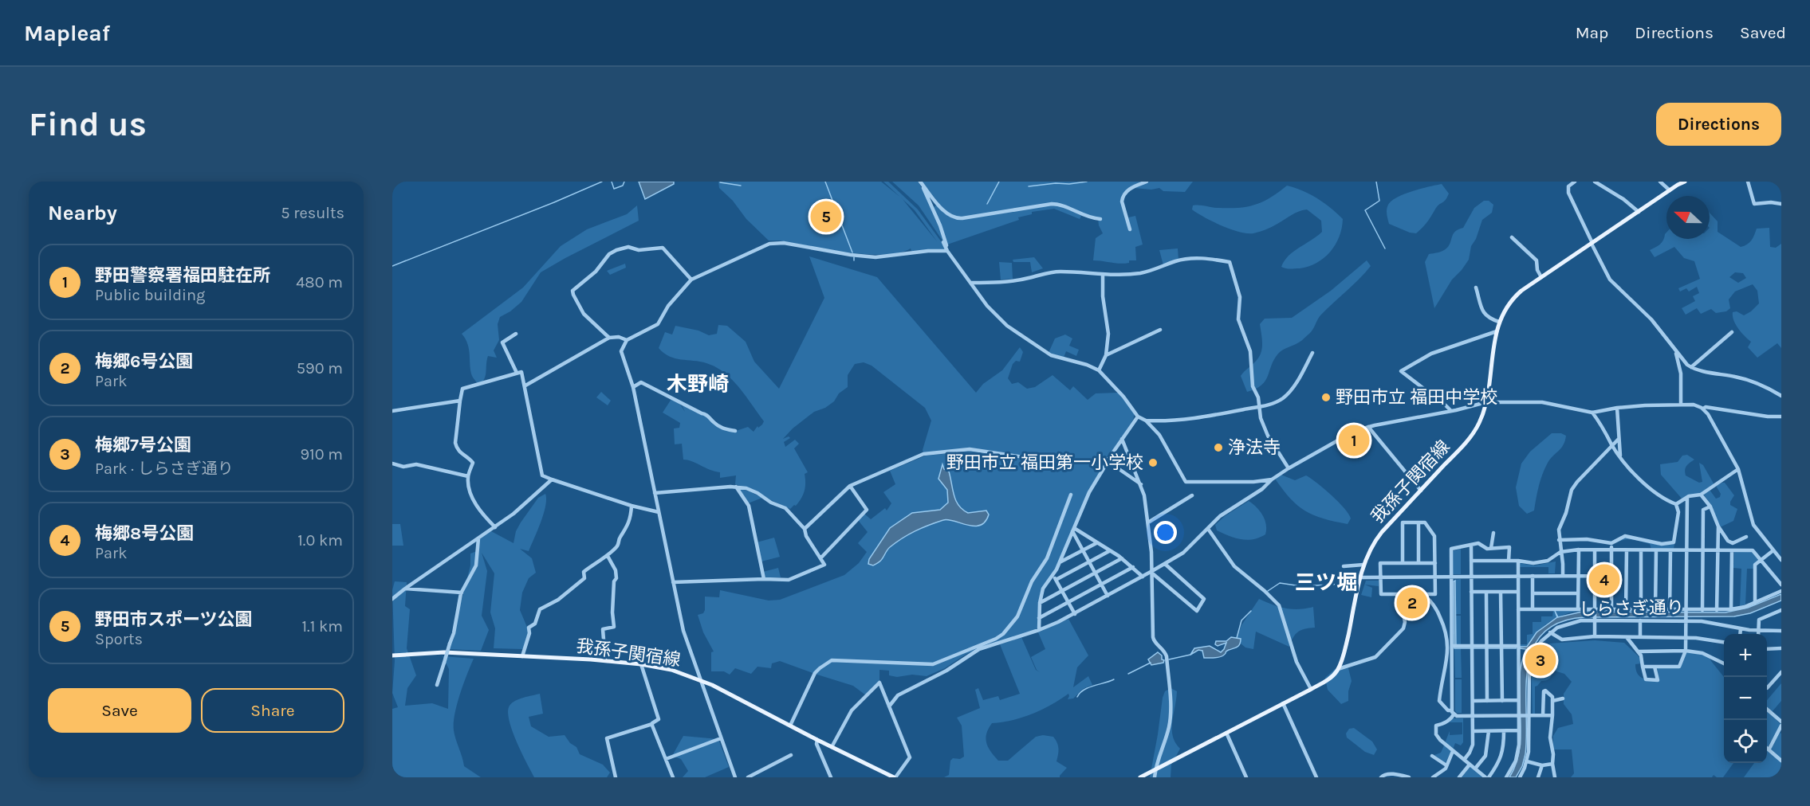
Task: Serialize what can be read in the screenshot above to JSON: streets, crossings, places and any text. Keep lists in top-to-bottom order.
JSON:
{
  "streets": {
    "main road": ["我孫子関宿線"],
    "street": ["しらさぎ通り"]
  },
  "districts": ["木野崎", "三ツ堀"],
  "places": ["野田市立 福田中学校", "浄法寺", "野田市立 福田第一小学校"],
  "north": "left",
  "page": {
    "header": "Mapleaf",
    "nav": ["Map", "Directions", "Saved"],
    "buttons": [
      "Directions",
      ["Save", "Share"]
    ],
    "title": "Find us",
    "heading": ["Nearby", "5 results"],
    "pins": [
      "5",
      "1",
      "4",
      "2",
      "3"
    ],
    "list": [
      {
        "mark": "1",
        "name": "野田警察署福田駐在所",
        "note": "Public building",
        "value": "480 m"
      },
      {
        "mark": "2",
        "name": "梅郷6号公園",
        "note": "Park",
        "value": "590 m"
      },
      {
        "mark": "3",
        "name": "梅郷7号公園",
        "note": "Park · しらさぎ通り",
        "value": "910 m"
      },
      {
        "mark": "4",
        "name": "梅郷8号公園",
        "note": "Park",
        "value": "1.0 km"
      },
      {
        "mark": "5",
        "name": "野田市スポーツ公園",
        "note": "Sports",
        "value": "1.1 km"
      }
    ],
    "map_buttons": ["+", "−"]
  }
}
